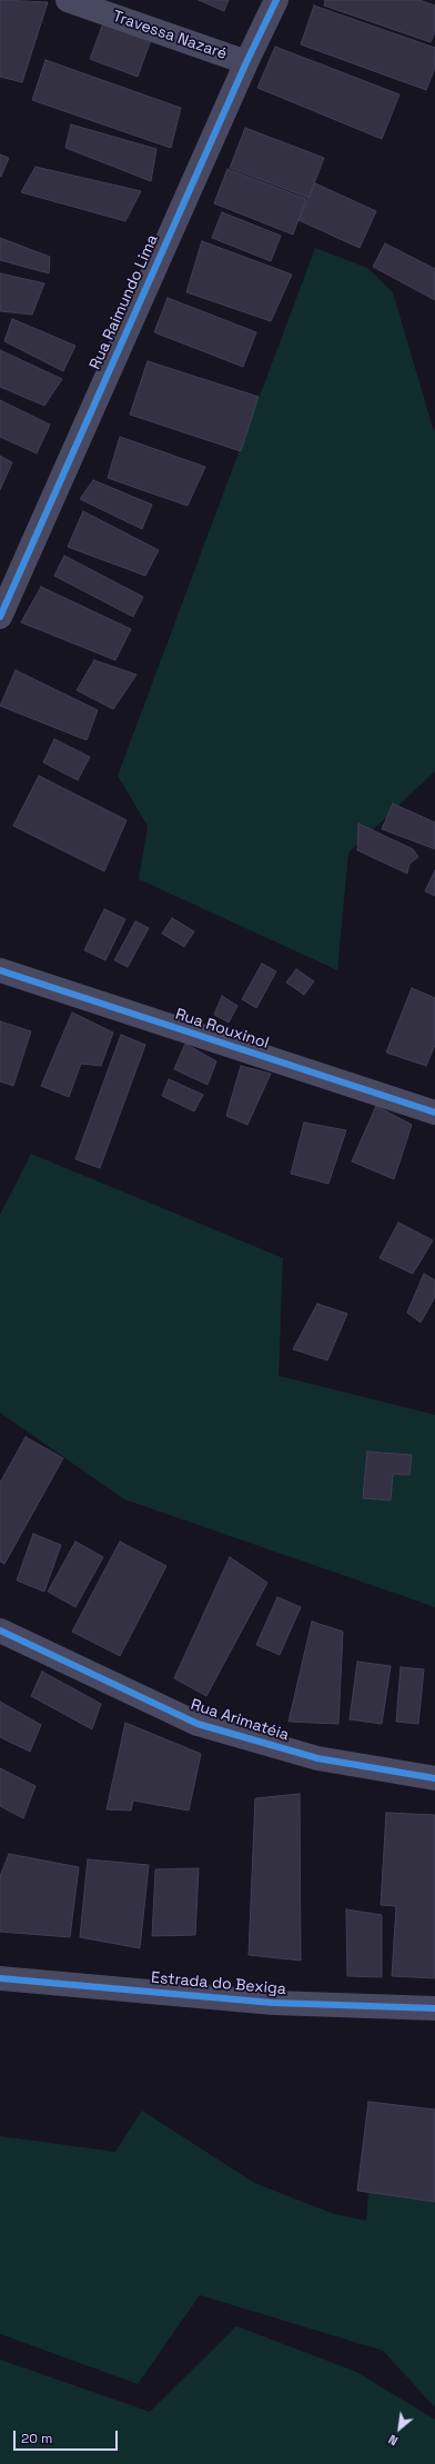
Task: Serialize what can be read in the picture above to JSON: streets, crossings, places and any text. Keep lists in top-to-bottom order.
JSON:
{
  "streets": {
    "street": [
      "Travessa Nazaré",
      "Rua Raimundo Lima",
      "Rua Rouxinol",
      "Rua Arimatéia",
      "Estrada do Bexiga"
    ]
  },
  "crossings": [
    ["Travessa Nazaré", "Rua Raimundo Lima"]
  ],
  "scale_bar": "20 m",
  "north": "bottom left"
}
